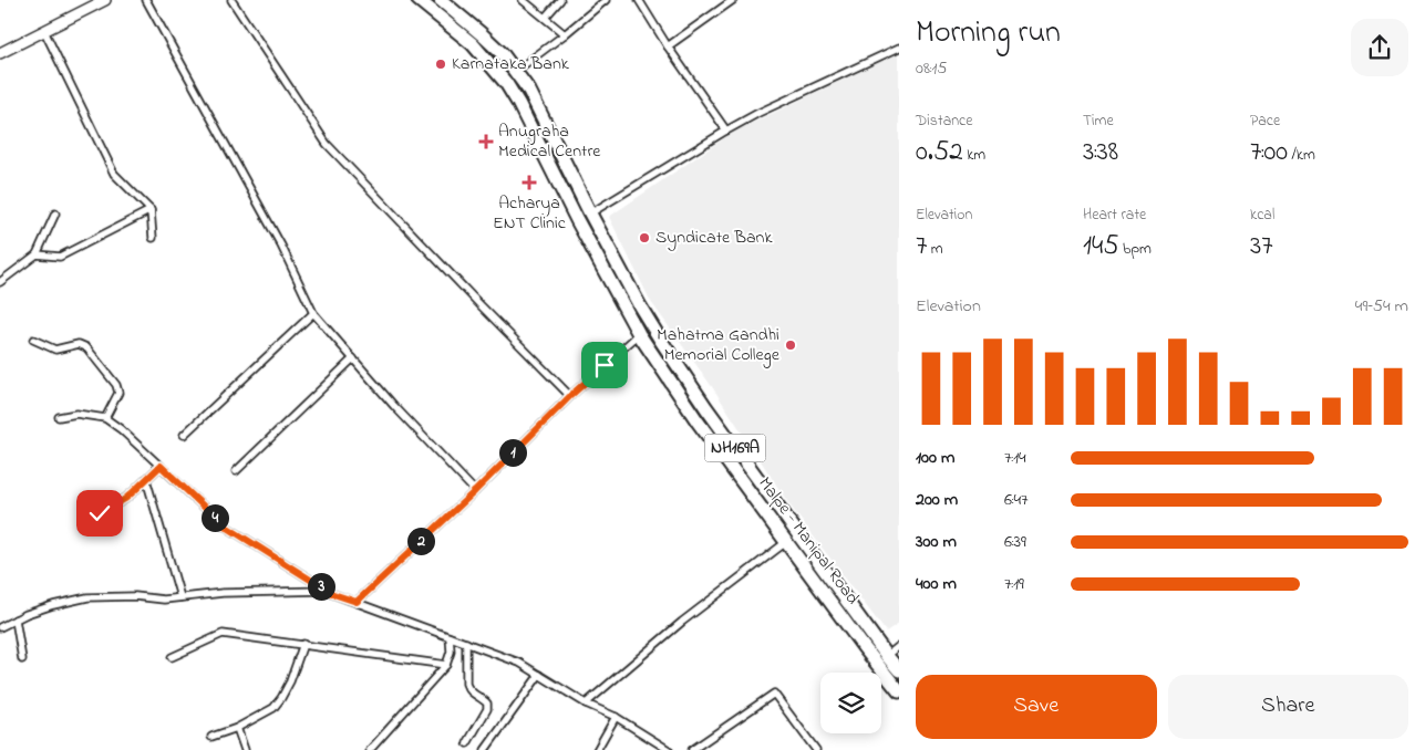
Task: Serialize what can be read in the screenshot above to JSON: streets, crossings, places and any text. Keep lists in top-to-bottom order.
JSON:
{
  "streets": {
    "highway": ["NH169A", "Malpe - Manipal Road"]
  },
  "places": {
    "other": ["Karnataka Bank", "Syndicate Bank", "Mahatma Gandhi Memorial College"],
    "health": ["Anugraha Medical Centre", "Acharya ENT Clinic"]
  },
  "page": {
    "heading": ["Morning run", "08:15"],
    "stats": [
      ["Distance", "0.52 km"],
      ["Time", "3:38"],
      ["Pace", "7:00 /km"],
      ["Elevation", "7 m"],
      ["Heart rate", "145 bpm"],
      ["kcal", "37"]
    ],
    "chart": ["Elevation", "49–54 m"],
    "list": [
      {
        "name": "100 m",
        "note": "7:14"
      },
      {
        "name": "200 m",
        "note": "6:47"
      },
      {
        "name": "300 m",
        "note": "6:39"
      },
      {
        "name": "400 m",
        "note": "7:19"
      }
    ],
    "pins": [
      "1",
      "4",
      "2",
      "3"
    ],
    "buttons": ["Save", "Share"]
  }
}
